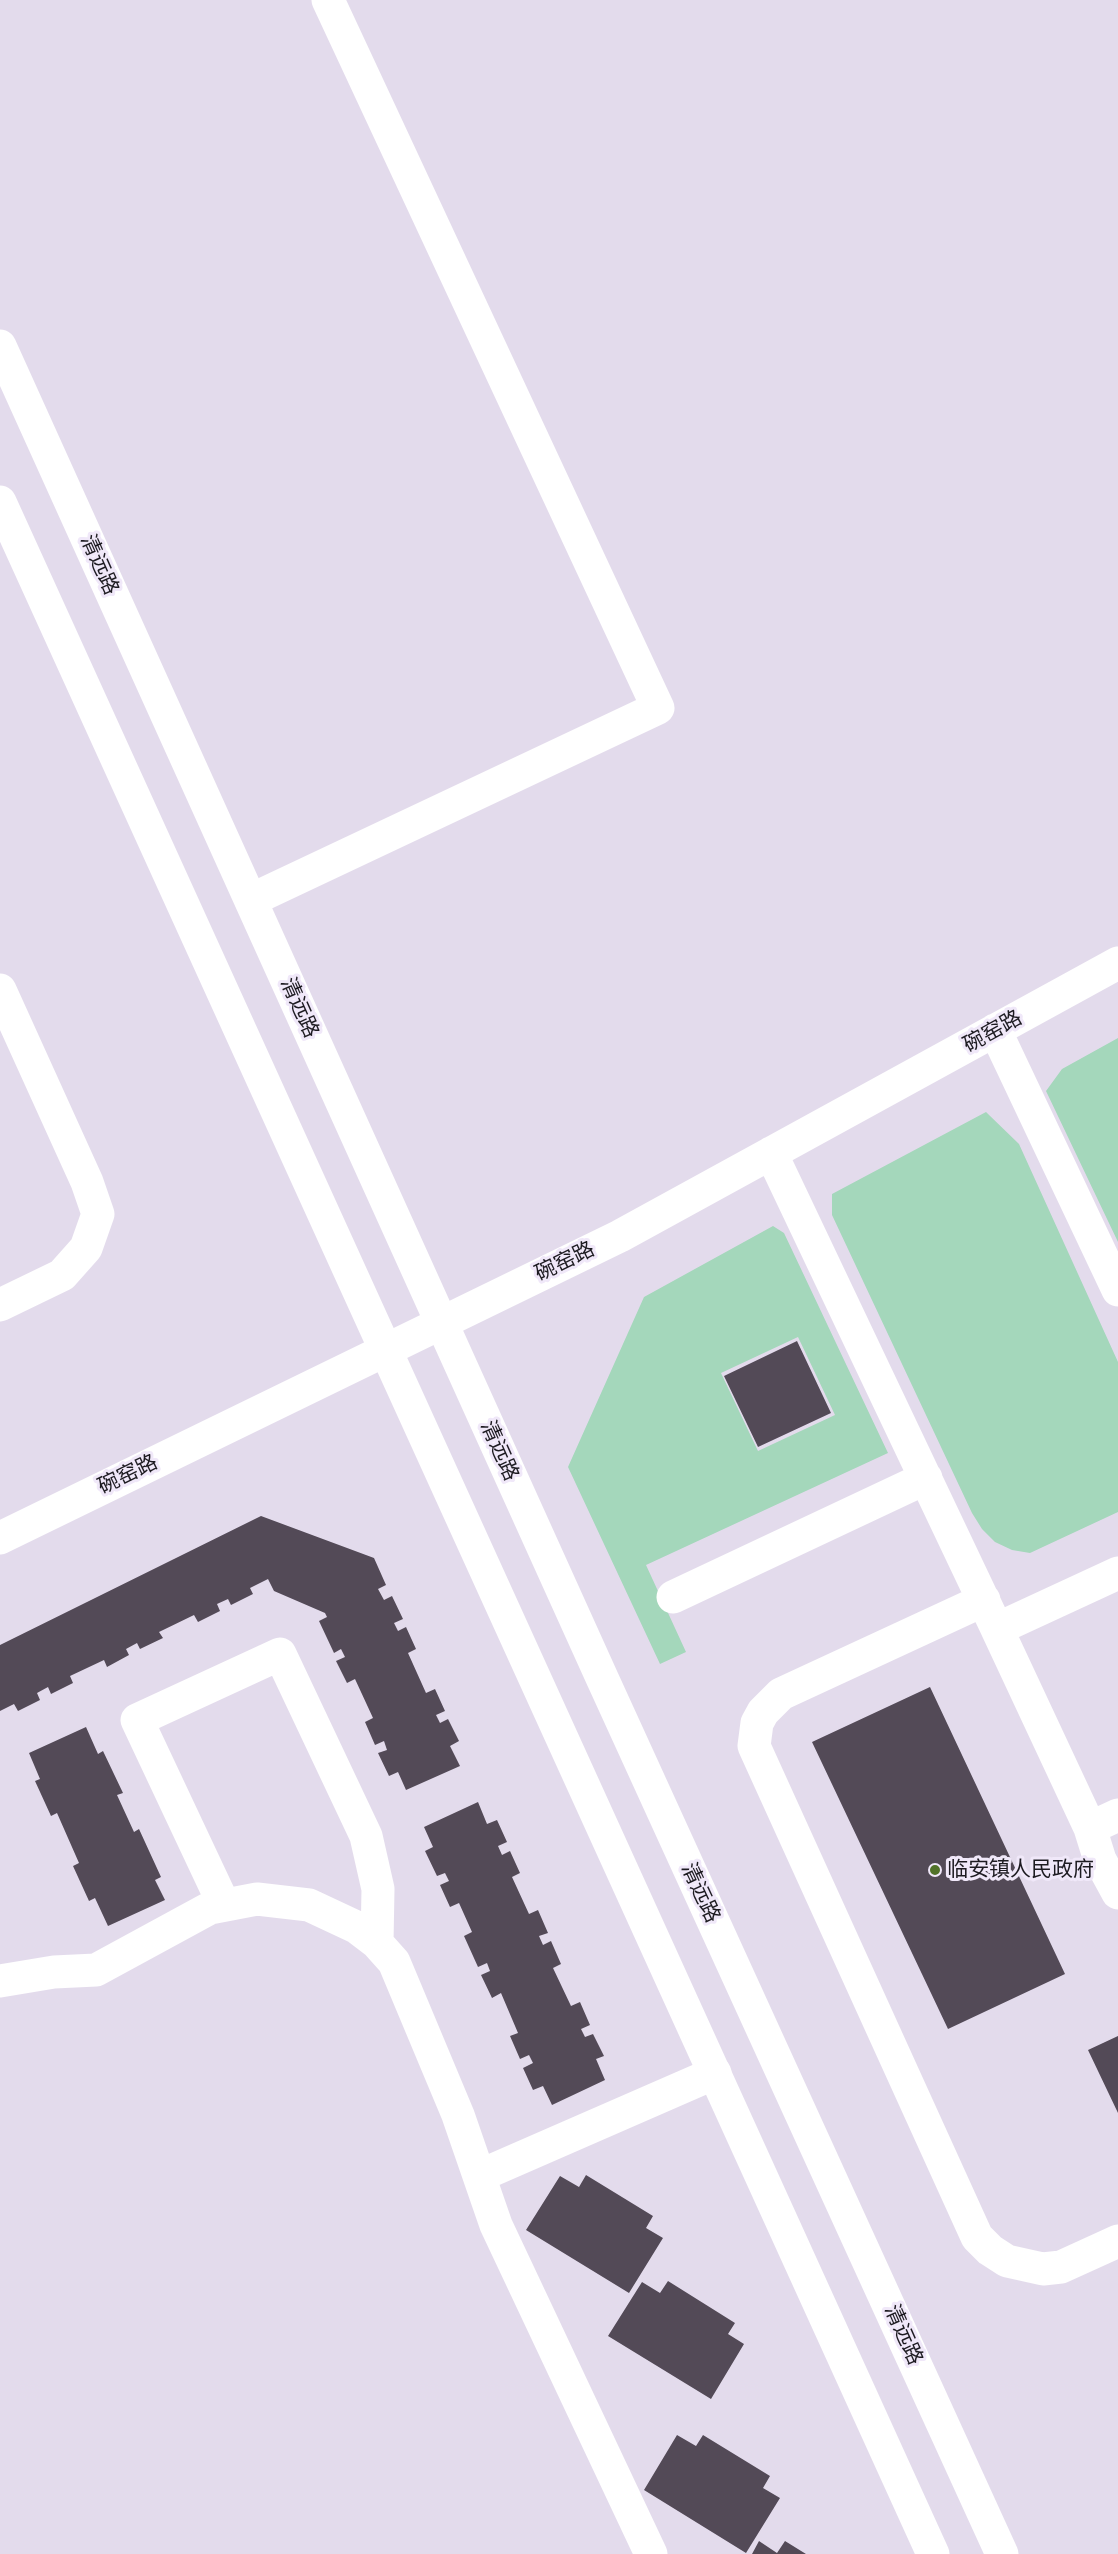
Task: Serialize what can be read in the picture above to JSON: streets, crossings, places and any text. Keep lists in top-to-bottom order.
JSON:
{
  "streets": {
    "main road": ["清远路", "碗窑路"]
  },
  "crossings": [
    ["清远路", "碗窑路"]
  ],
  "places": ["临安镇人民政府"]
}
